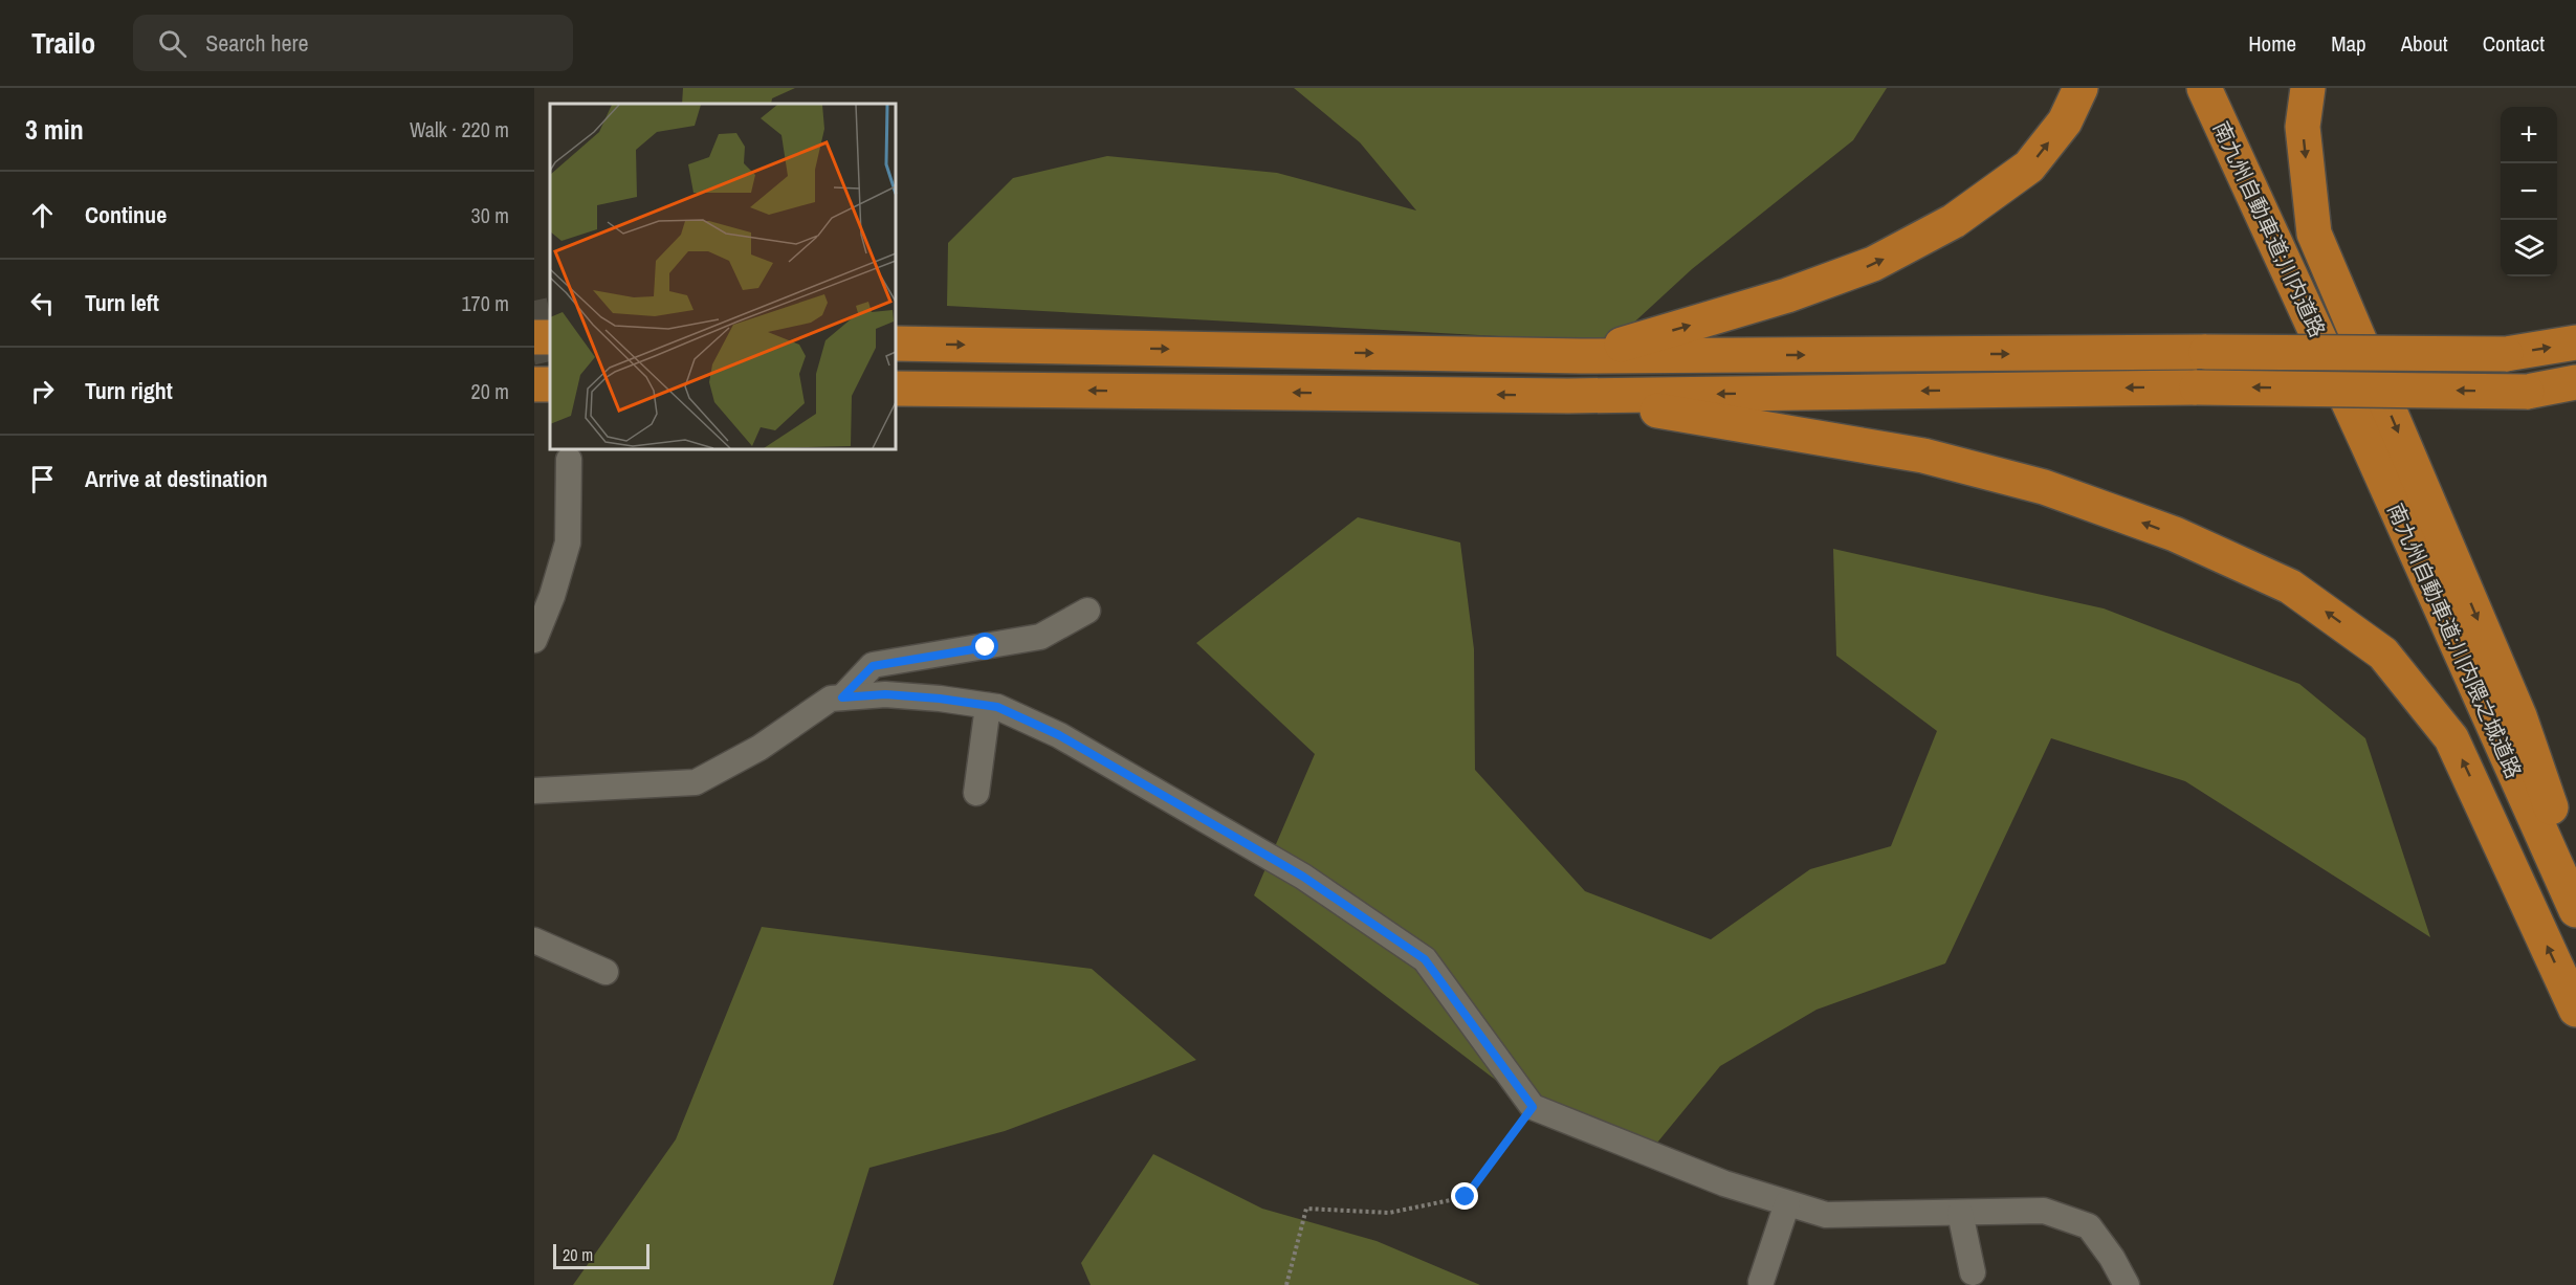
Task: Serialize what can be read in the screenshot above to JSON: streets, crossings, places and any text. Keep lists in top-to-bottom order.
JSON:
{
  "streets": {
    "highway": ["南九州自動車道;川内道路", "南九州自動車道;川内隈之城道路"]
  },
  "crossings": [
    ["南九州自動車道;川内道路", "南九州自動車道;川内隈之城道路"]
  ],
  "scale_bar": "20 m",
  "page": {
    "header": "Trailo",
    "search": "Search here",
    "nav": [
      "Home",
      "Map",
      "About",
      "Contact"
    ],
    "heading": ["3 min", "Walk · 220 m"],
    "map_buttons": ["+", "−"],
    "list": [
      ["Continue", "30 m"],
      ["Turn left", "170 m"],
      ["Turn right", "20 m"],
      "Arrive at destination"
    ],
    "scale": "20 m"
  }
}
